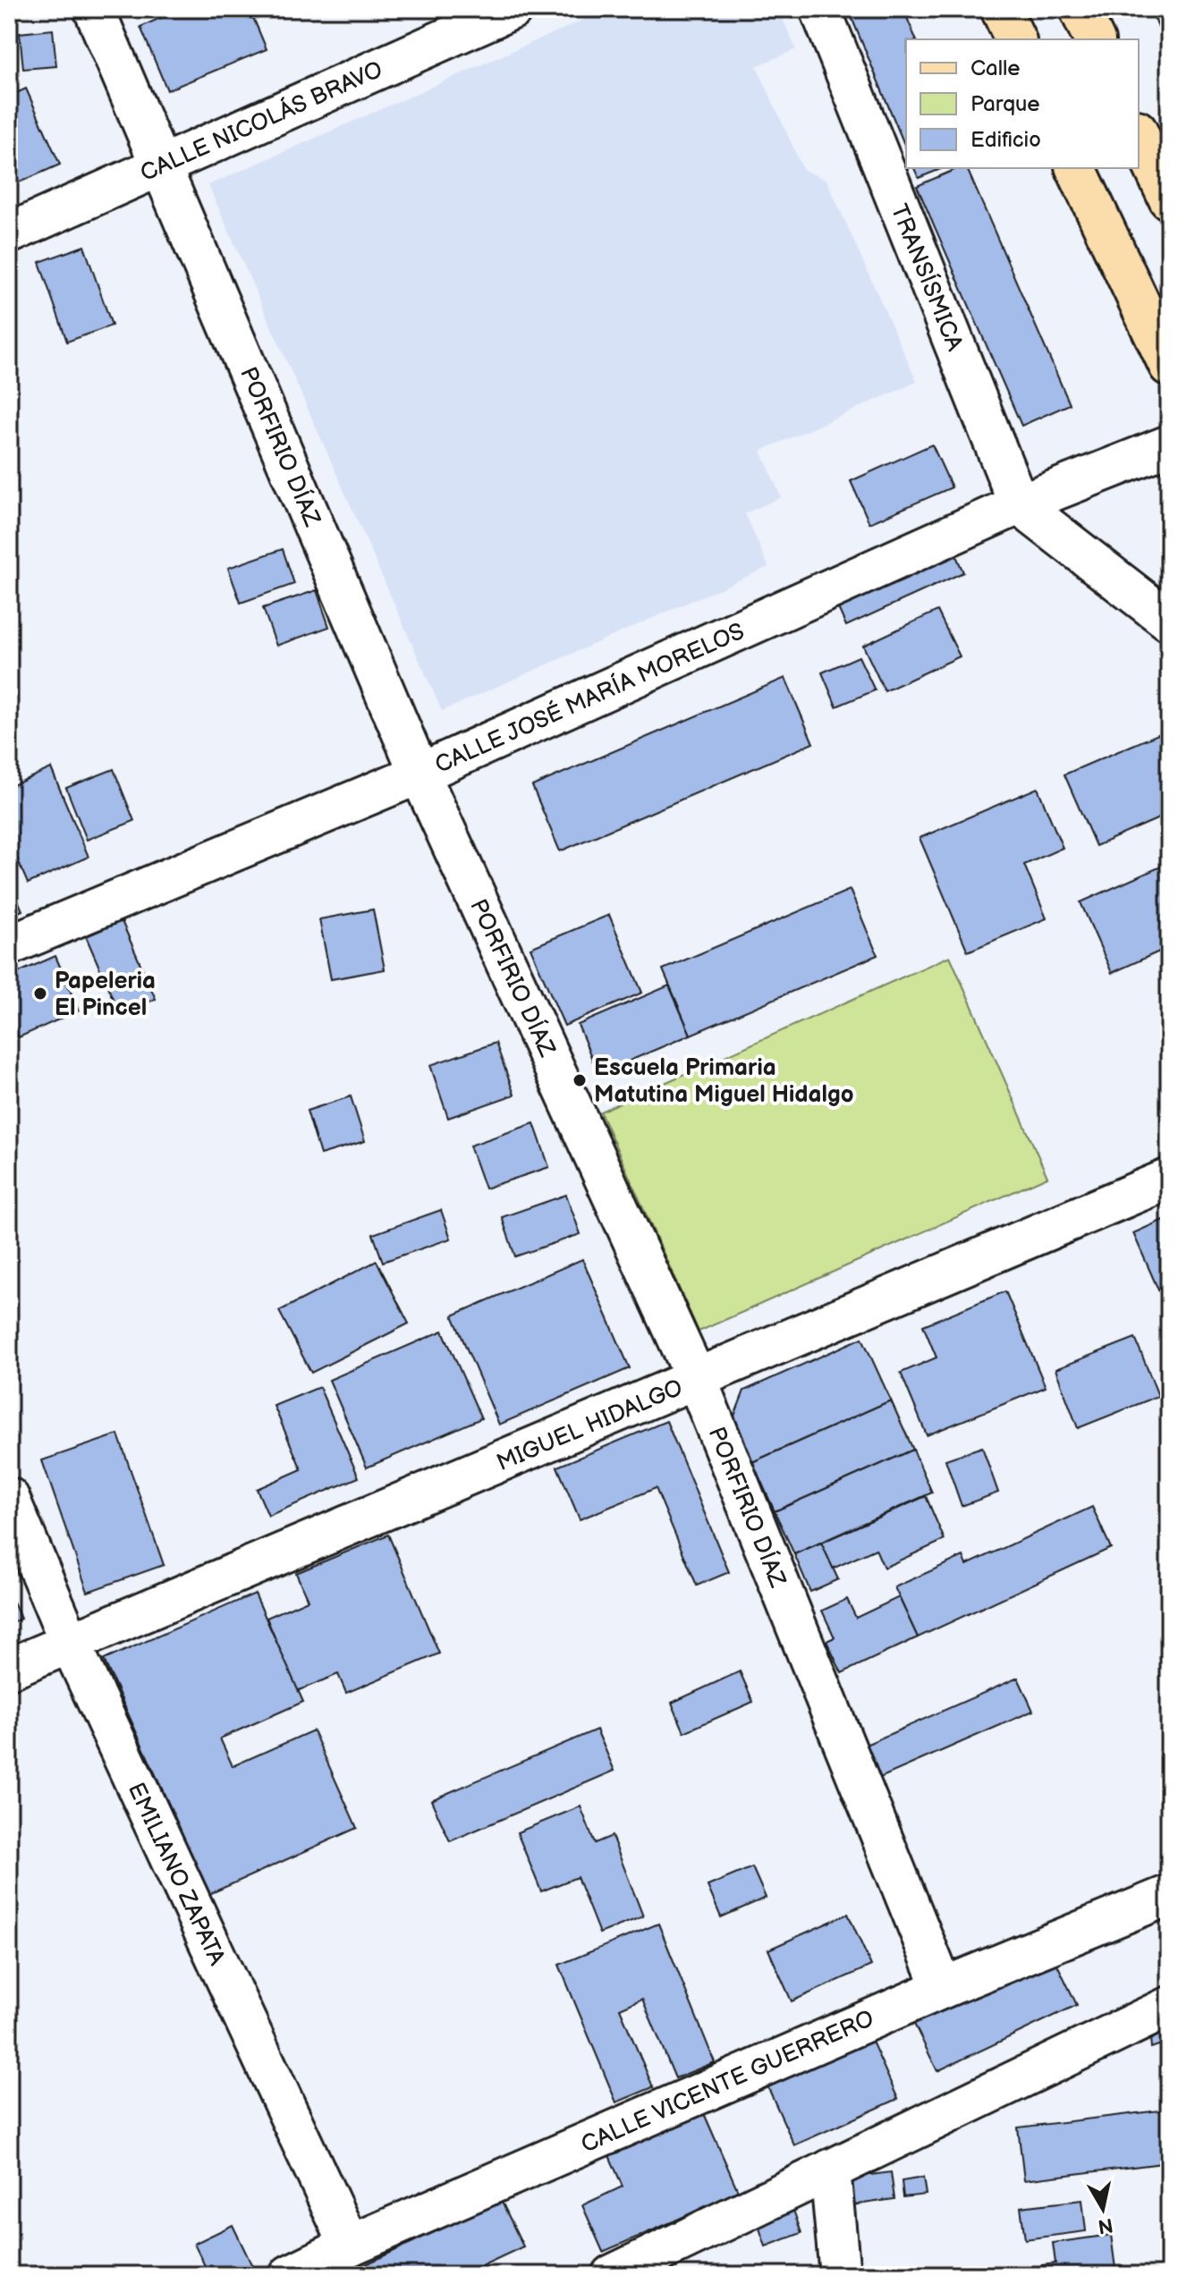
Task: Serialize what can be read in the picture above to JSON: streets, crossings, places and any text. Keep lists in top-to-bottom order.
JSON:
{
  "streets": {
    "street": [
      "CALLE NICOLÁS BRAVO",
      "TRANSÍSMICA",
      "PORFIRIO DÍAZ",
      "CALLE JOSÉ MARÍA MORELOS",
      "MIGUEL HIDALGO",
      "EMILIANO ZAPATA",
      "CALLE VICENTE GUERRERO"
    ]
  },
  "crossings": [
    ["CALLE NICOLÁS BRAVO", "PORFIRIO DÍAZ"],
    ["TRANSÍSMICA", "CALLE JOSÉ MARÍA MORELOS"],
    ["PORFIRIO DÍAZ", "CALLE JOSÉ MARÍA MORELOS"],
    ["PORFIRIO DÍAZ", "MIGUEL HIDALGO"],
    ["PORFIRIO DÍAZ", "CALLE VICENTE GUERRERO"],
    ["MIGUEL HIDALGO", "EMILIANO ZAPATA"],
    ["EMILIANO ZAPATA", "CALLE VICENTE GUERRERO"]
  ],
  "places": ["Papeleria El Pincel", "Escuela Primaria Matutina Miguel Hidalgo"],
  "legend": ["Calle", "Parque", "Edificio"],
  "north": "bottom"
}
